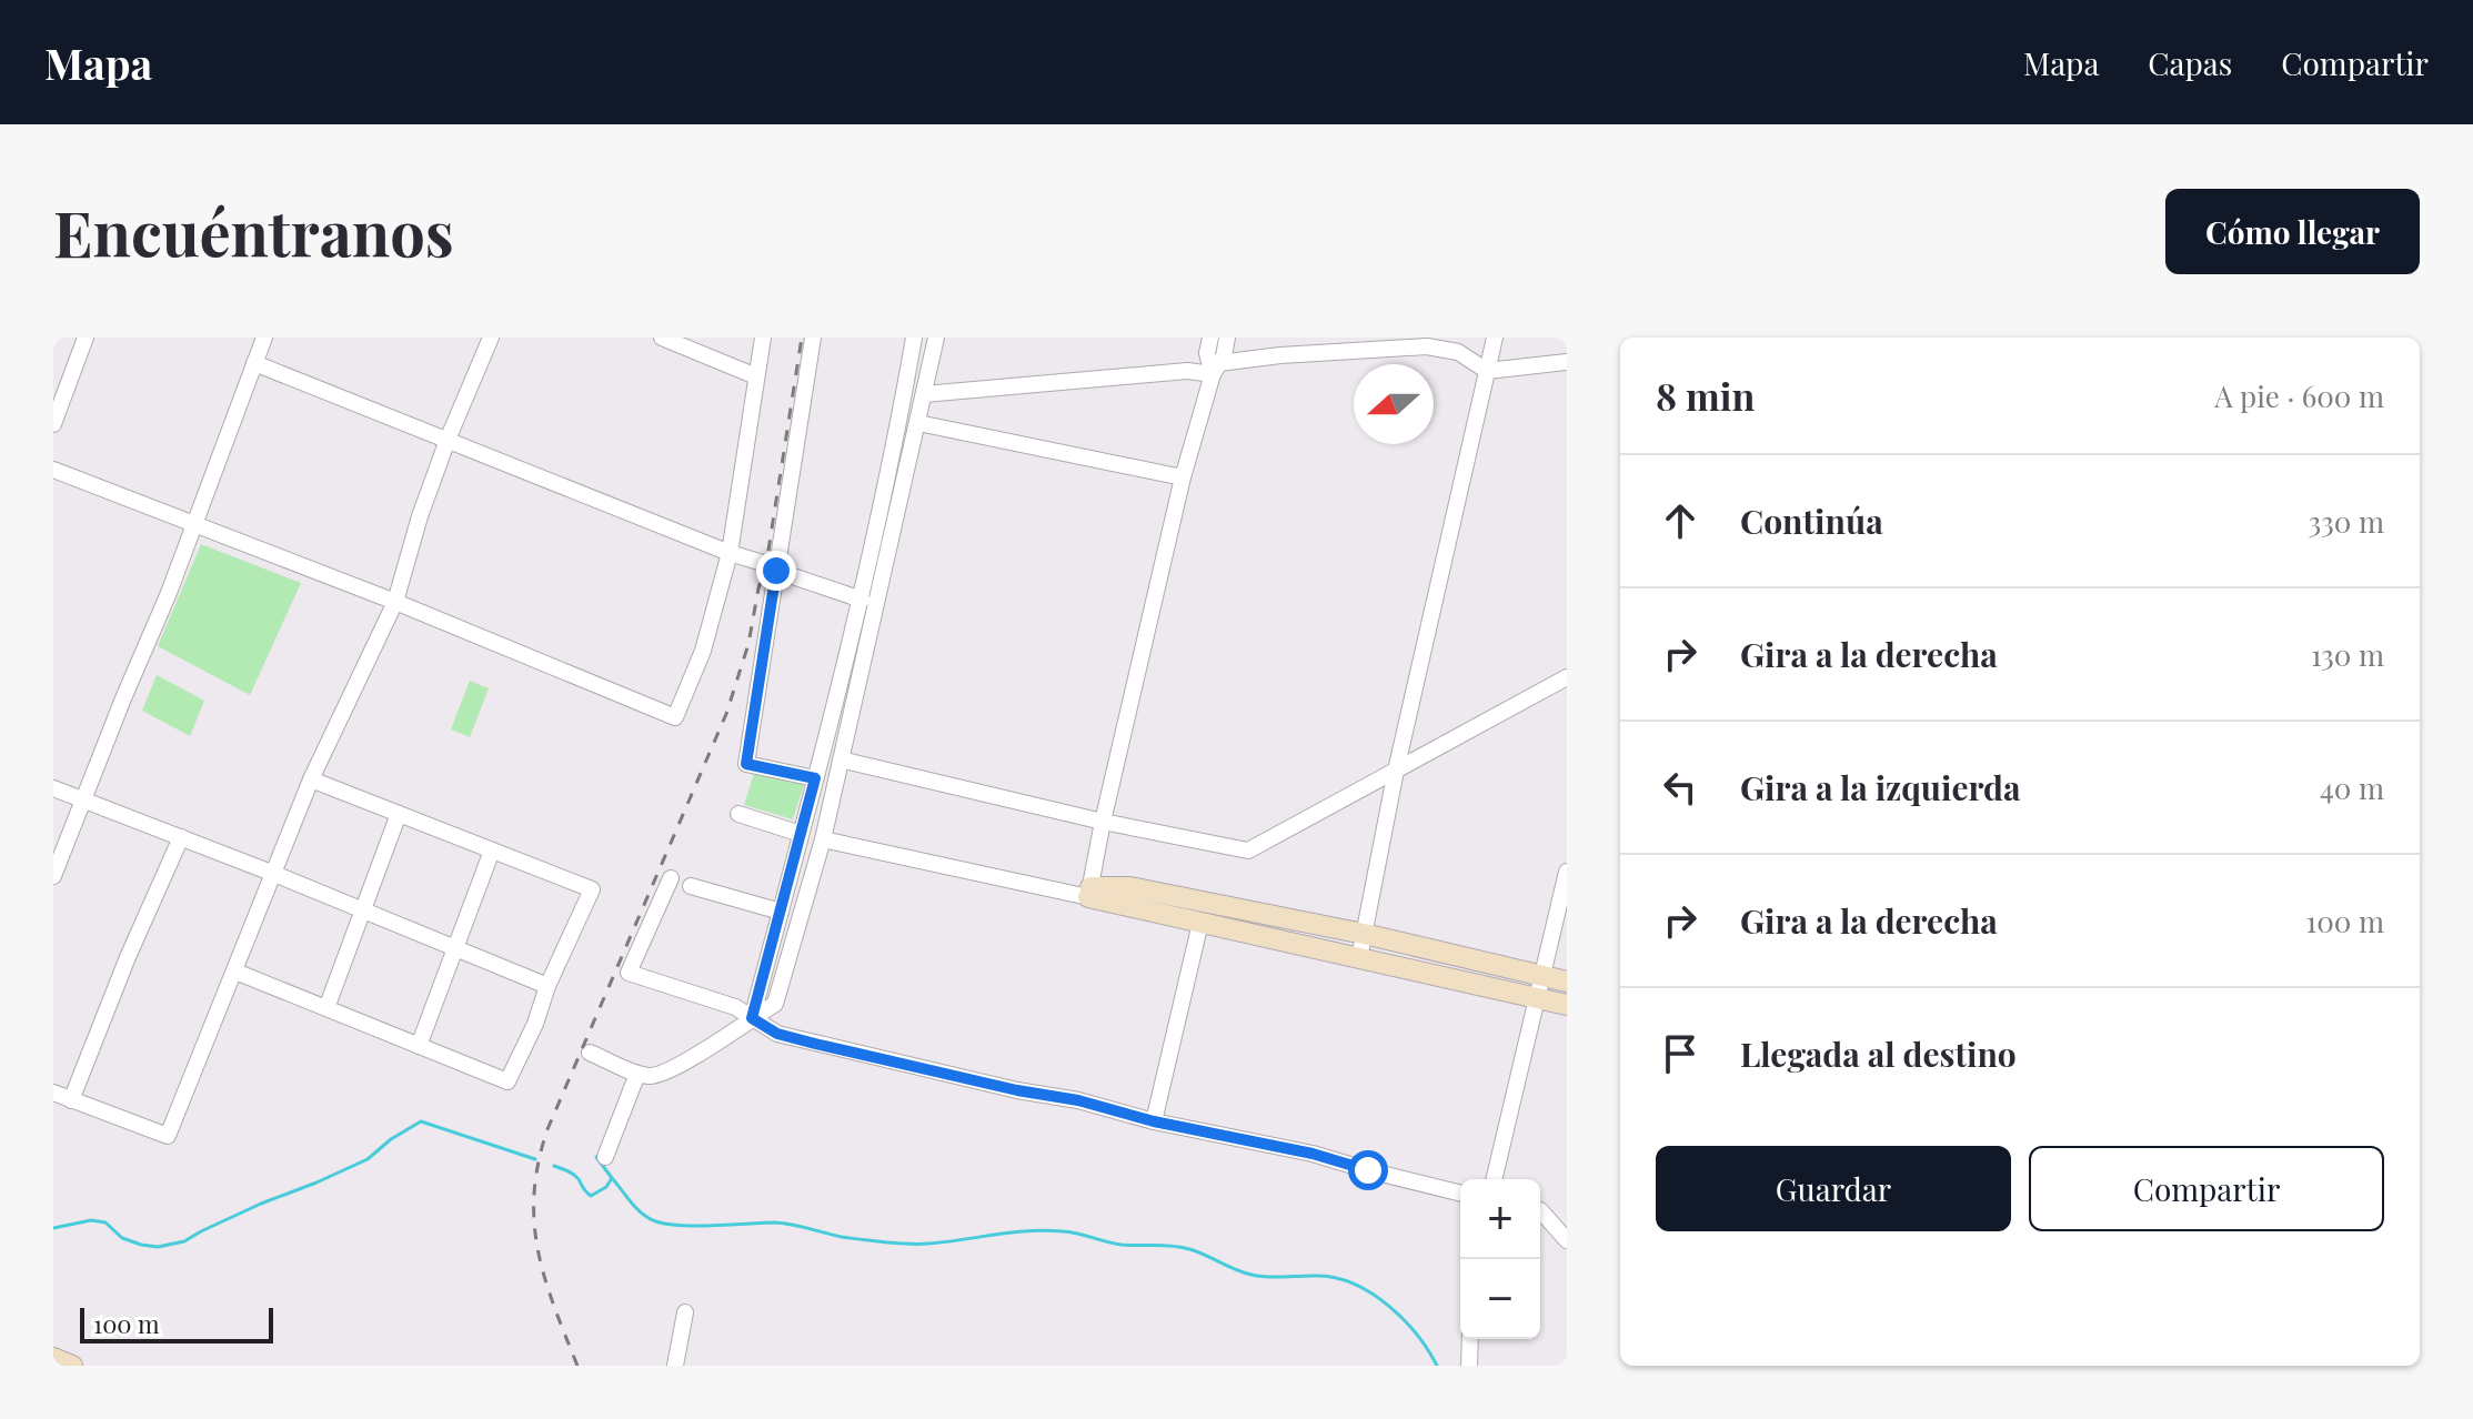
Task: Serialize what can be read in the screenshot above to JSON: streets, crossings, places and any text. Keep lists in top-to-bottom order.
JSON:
{
  "scale_bar": "100 m",
  "north": "left",
  "page": {
    "header": "Mapa",
    "nav": ["Mapa", "Capas", "Compartir"],
    "buttons": [
      "Cómo llegar",
      ["Guardar", "Compartir"]
    ],
    "title": "Encuéntranos",
    "heading": ["8 min", "A pie · 600 m"],
    "list": [
      ["Continúa", "330 m"],
      ["Gira a la derecha", "130 m"],
      ["Gira a la izquierda", "40 m"],
      ["Gira a la derecha", "100 m"],
      "Llegada al destino"
    ],
    "map_buttons": ["+", "−"],
    "scale": "100 m"
  }
}
